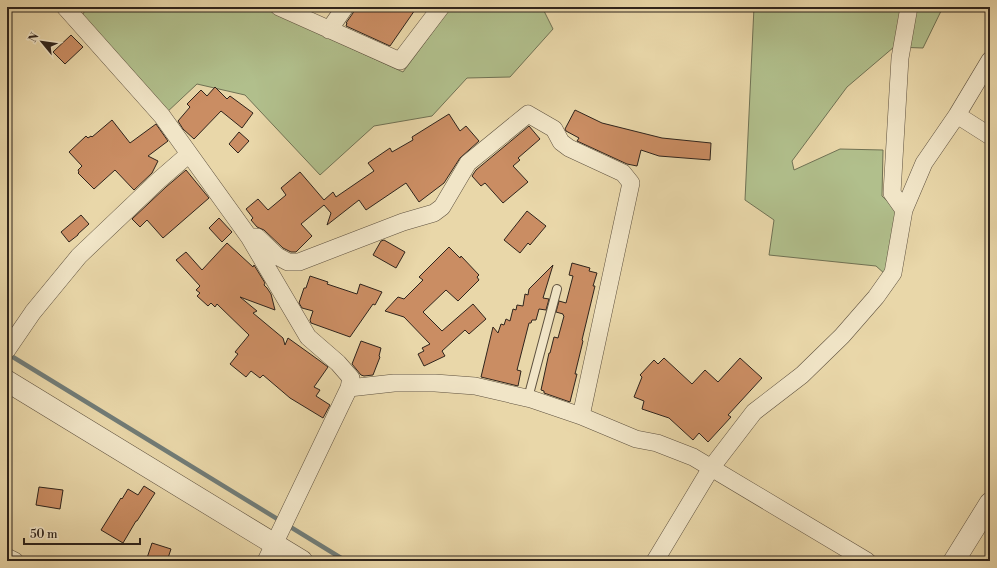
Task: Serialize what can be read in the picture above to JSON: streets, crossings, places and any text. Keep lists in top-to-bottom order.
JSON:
{
  "scale_bar": "50 m",
  "north": "top left"
}
